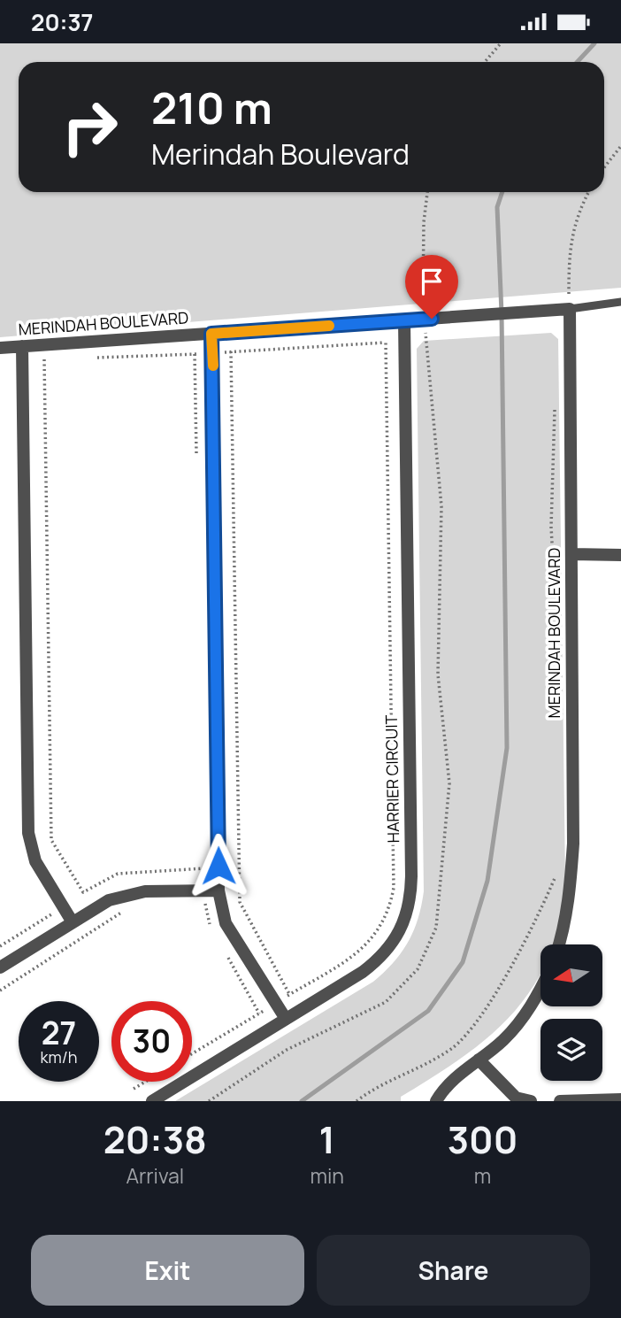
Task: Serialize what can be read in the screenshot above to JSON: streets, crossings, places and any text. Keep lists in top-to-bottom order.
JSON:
{
  "streets": {
    "street": ["MERINDAH BOULEVARD", "HARRIER CIRCUIT"]
  },
  "crossings": [
    ["MERINDAH BOULEVARD", "HARRIER CIRCUIT"]
  ],
  "north": "left",
  "page": {
    "status": "20:37",
    "turn": ["210 m", "Merindah Boulevard"],
    "speed": "27 km/h",
    "limit": "30",
    "eta": [
      "20:38",
      "Arrival",
      "1",
      "min",
      "300",
      "m"
    ],
    "buttons": ["Exit", "Share"]
  }
}
